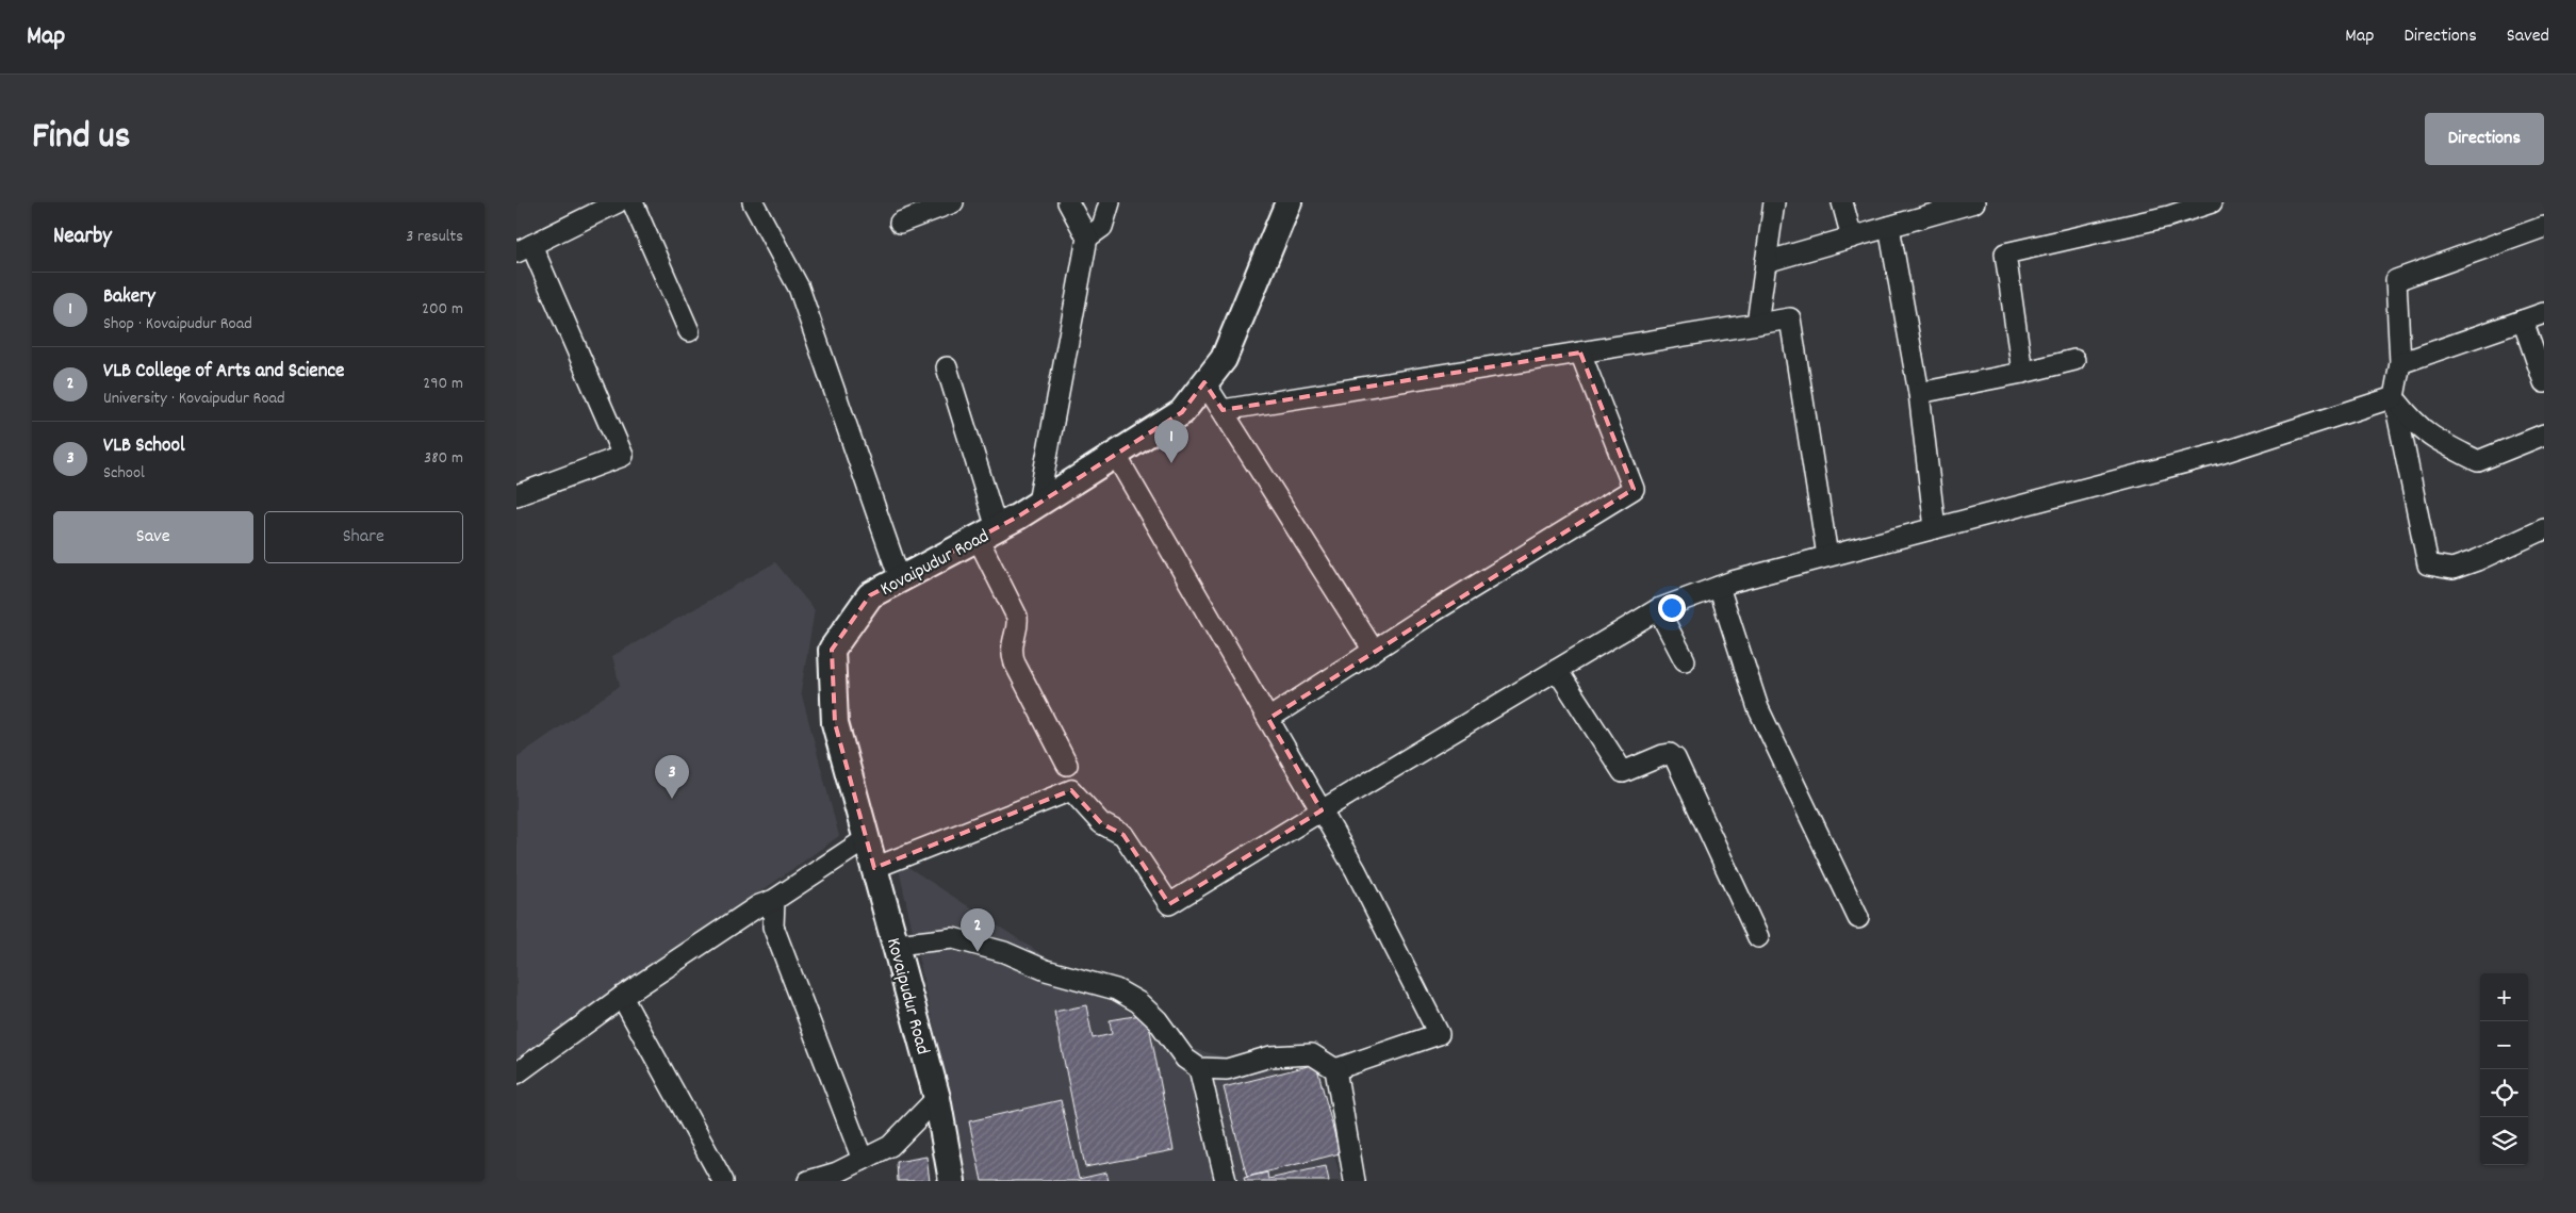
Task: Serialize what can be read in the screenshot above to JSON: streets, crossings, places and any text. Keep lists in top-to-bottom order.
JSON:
{
  "streets": {
    "main road": ["Kovaipudur Road"]
  },
  "page": {
    "header": "Map",
    "nav": ["Map", "Directions", "Saved"],
    "title": "Find us",
    "buttons": [
      "Directions",
      ["Save", "Share"]
    ],
    "heading": ["Nearby", "3 results"],
    "list": [
      {
        "mark": "1",
        "name": "Bakery",
        "note": "Shop · Kovaipudur Road",
        "value": "200 m"
      },
      {
        "mark": "2",
        "name": "VLB College of Arts and Science",
        "note": "University · Kovaipudur Road",
        "value": "290 m"
      },
      {
        "mark": "3",
        "name": "VLB School",
        "note": "School",
        "value": "380 m"
      }
    ],
    "pins": ["1", "3", "2"],
    "map_buttons": ["+", "−"]
  }
}
